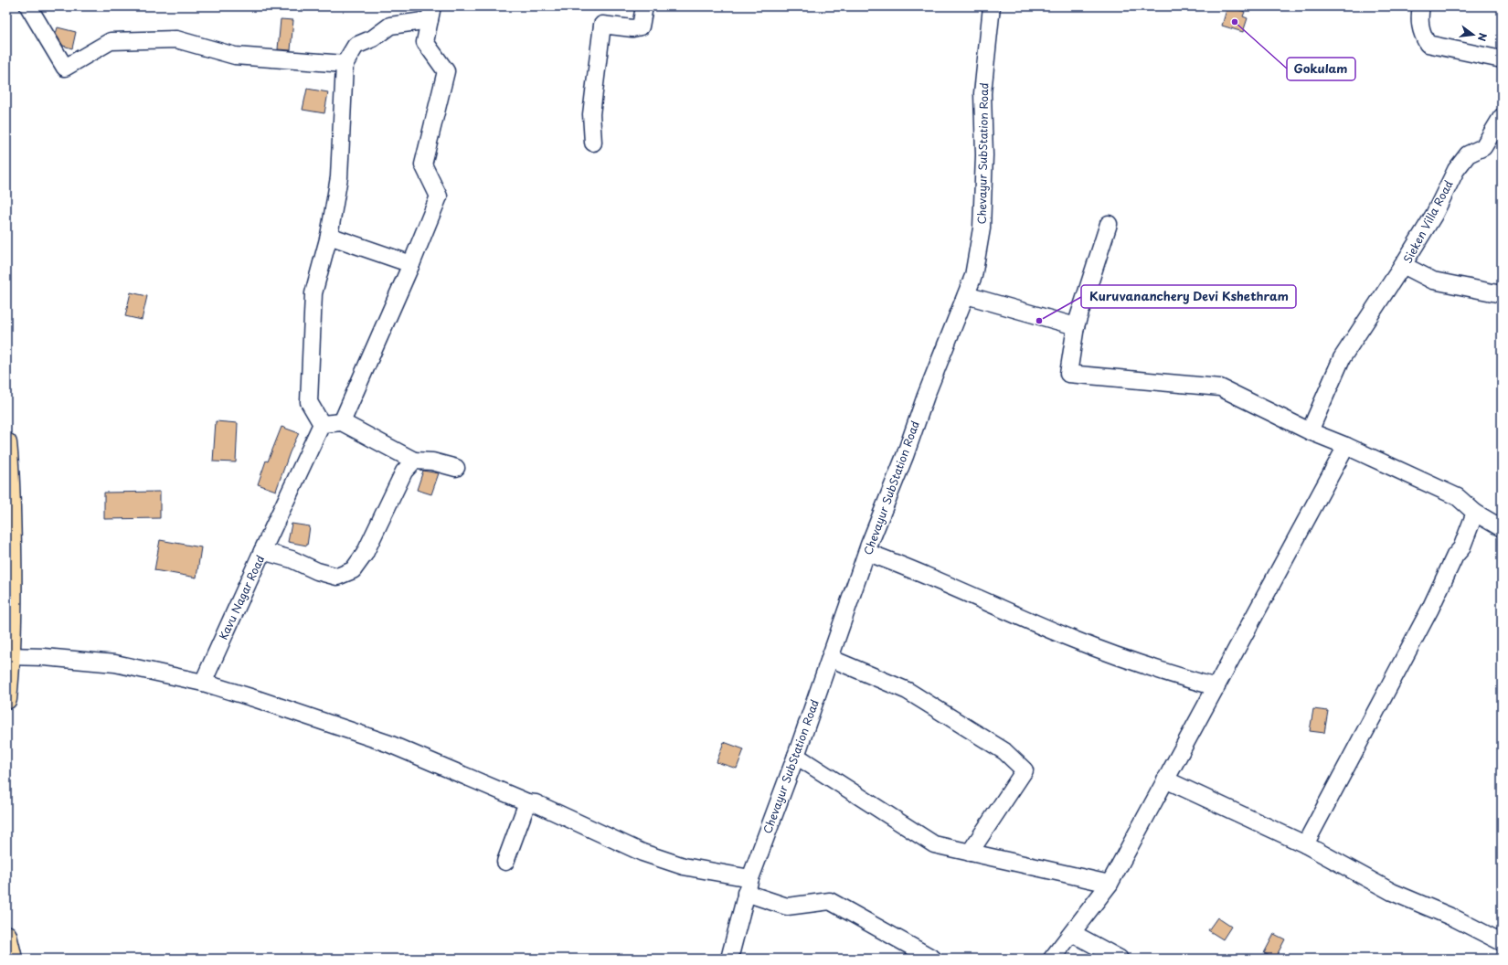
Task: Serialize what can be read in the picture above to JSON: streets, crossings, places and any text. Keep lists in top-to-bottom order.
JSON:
{
  "streets": {
    "street": ["Chevayur SubStation Road", "Sieken Villa Road", "Kavu Nagar Road"]
  },
  "places": ["Gokulam", "Kuruvananchery Devi Kshethram"],
  "north": "right"
}
